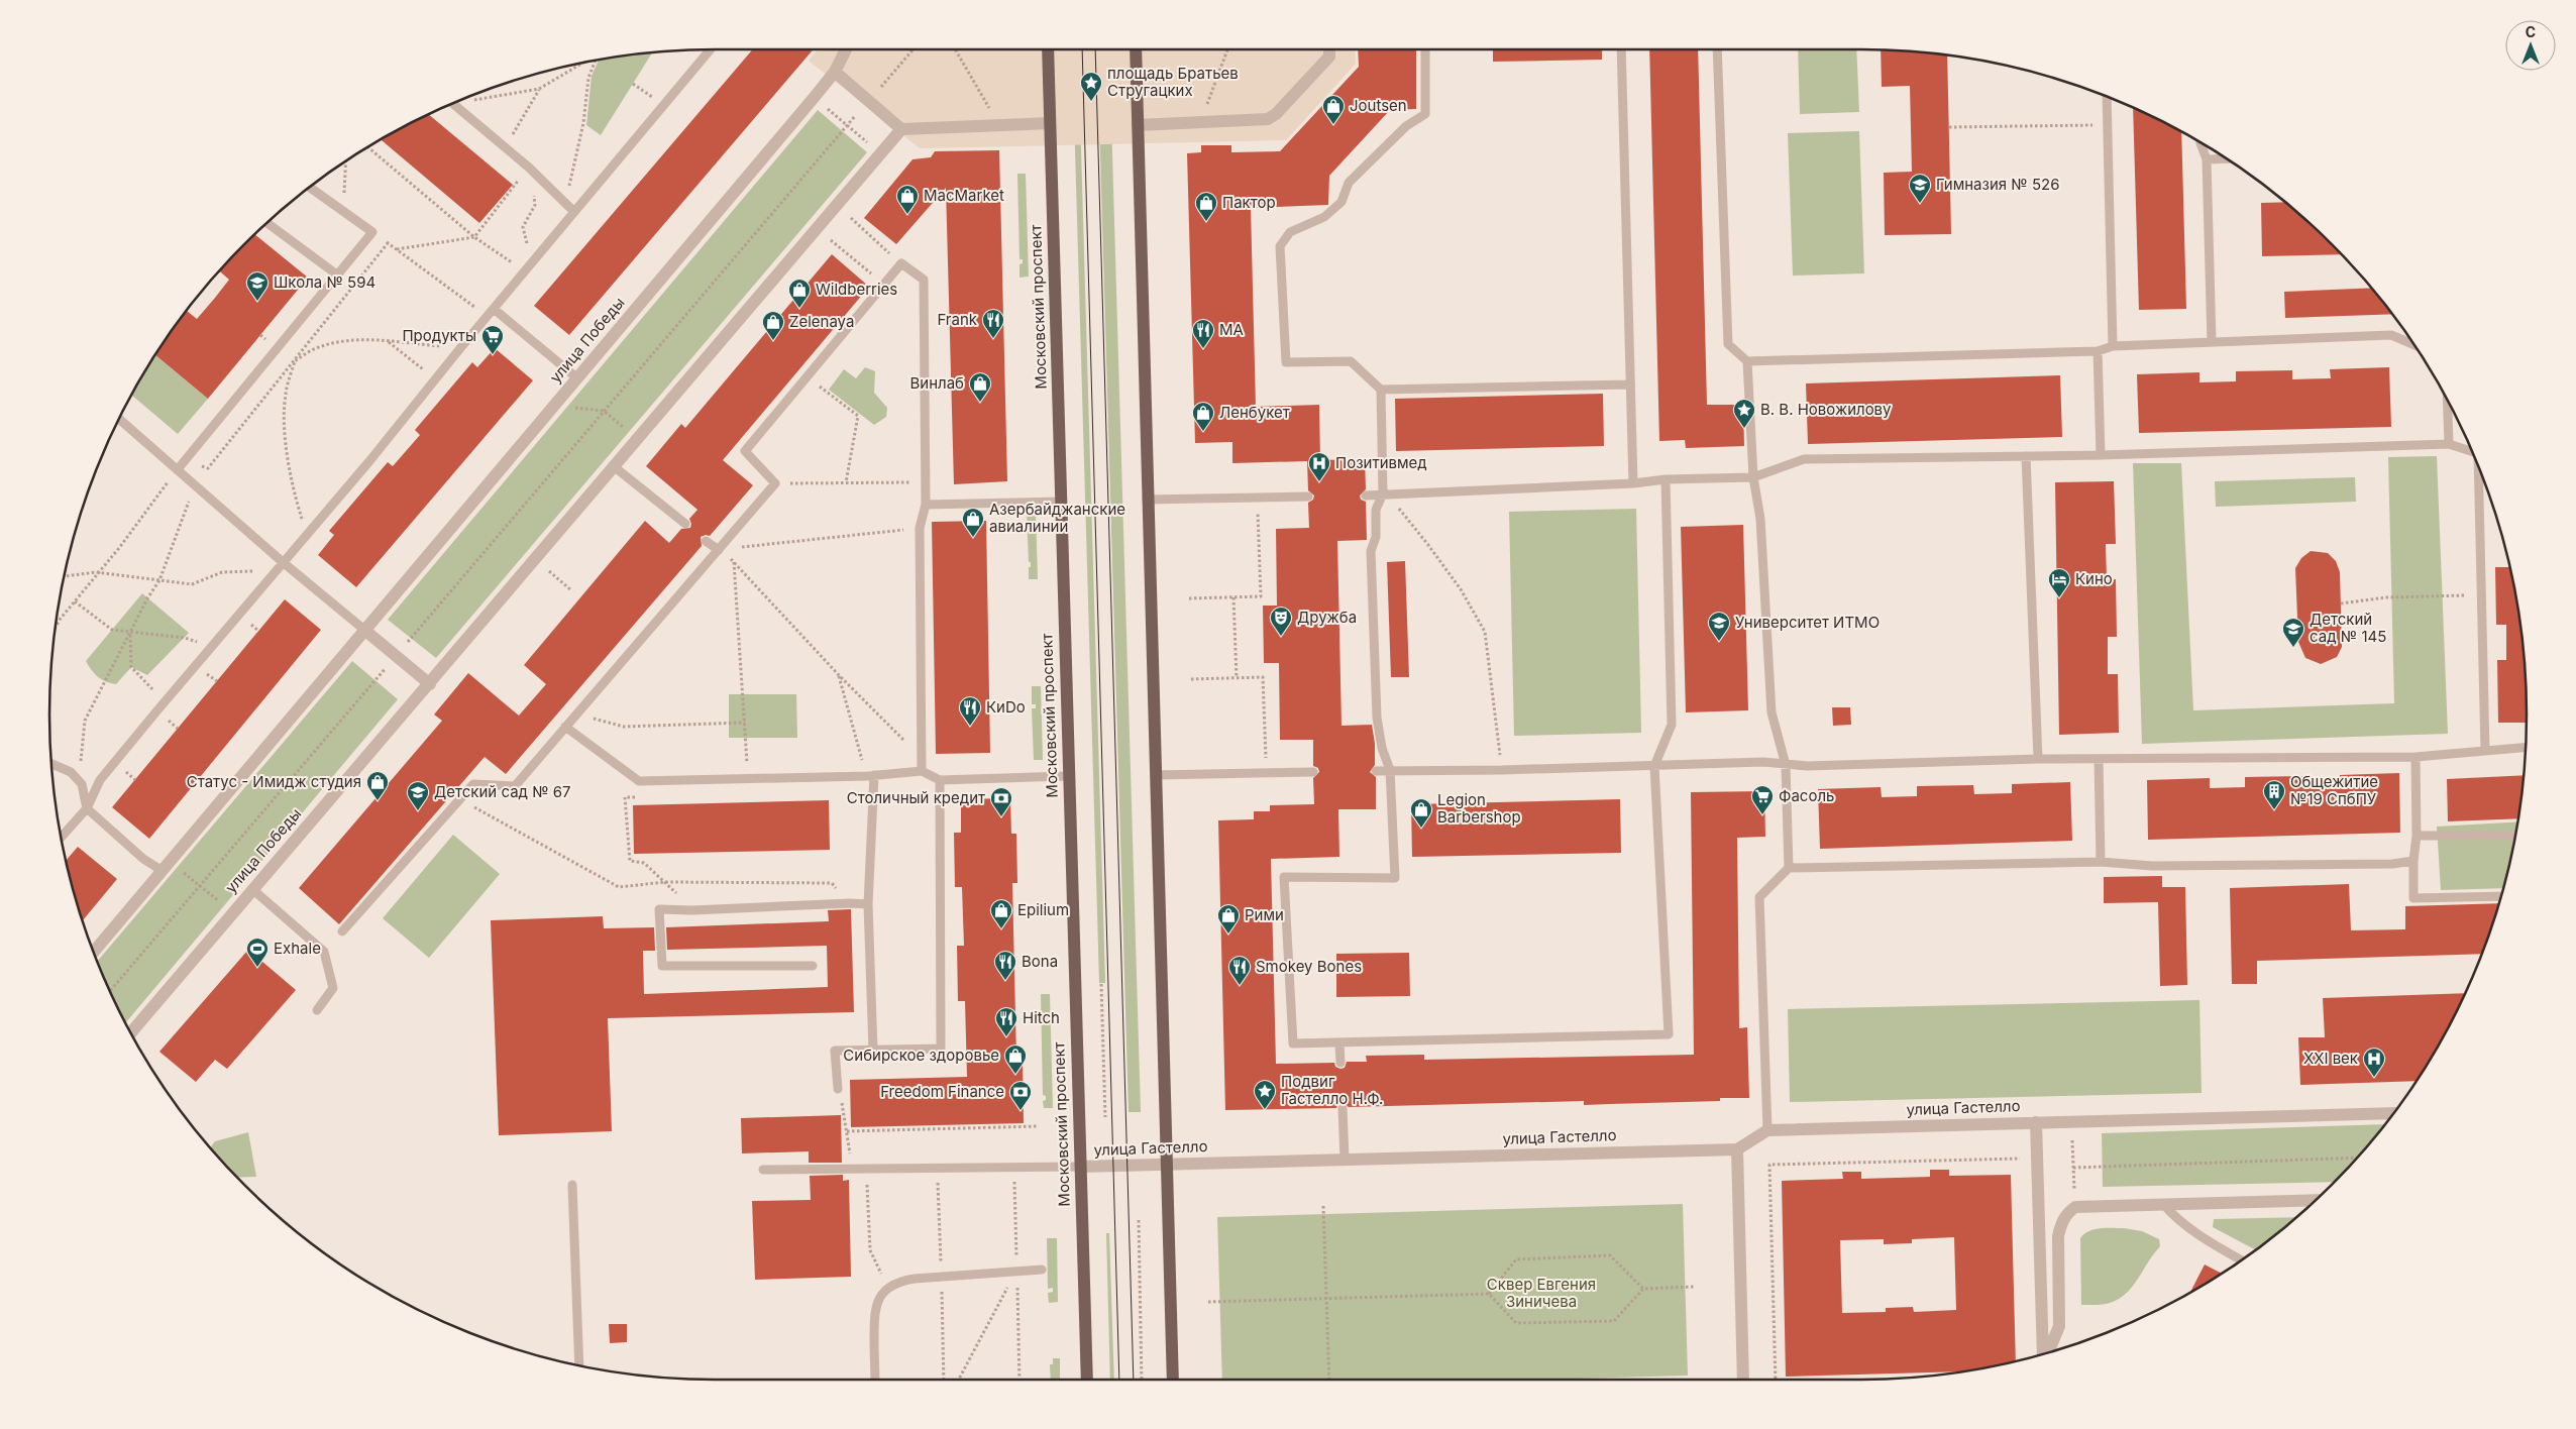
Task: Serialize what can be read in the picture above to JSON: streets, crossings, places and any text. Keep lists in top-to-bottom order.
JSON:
{
  "streets": {
    "main road": ["Московский проспект"],
    "street": ["улица Победы", "улица Гастелло"]
  },
  "crossings": [
    ["Московский проспект", "улица Гастелло"]
  ],
  "parks": ["Сквер Евгения Зиничева"],
  "places": {
    "place": ["площадь Братьев Стругацких", "В. В. Новожилову", "Подвиг Гастелло Н.Ф."],
    "shop": [
      "Joutsen",
      "MacMarket",
      "Пактор",
      "Wildberries",
      "Zelenaya",
      "Винлаб",
      "Ленбукет",
      "Азербайджанские авиалинии",
      "Статус - Имидж студия",
      "Legion Barbershop",
      "Epilium",
      "Рими",
      "Сибирское здоровье"
    ],
    "school or university": [
      "Гимназия № 526",
      "Школа № 594",
      "Университет ИТМО",
      "Детский сад № 145",
      "Детский сад № 67"
    ],
    "restaurant": [
      "Frank",
      "MA",
      "КиDo",
      "Bona",
      "Smokey Bones",
      "Hitch"
    ],
    "supermarket": ["Продукты", "Фасоль"],
    "hospital": ["Позитивмед", "XXI век"],
    "hotel": ["Кино"],
    "theatre": ["Дружба"],
    "building": ["Общежитие №19 СпбПУ"],
    "bank": ["Столичный кредит", "Freedom Finance"],
    "sports": ["Exhale"]
  },
  "north": "top"
}
